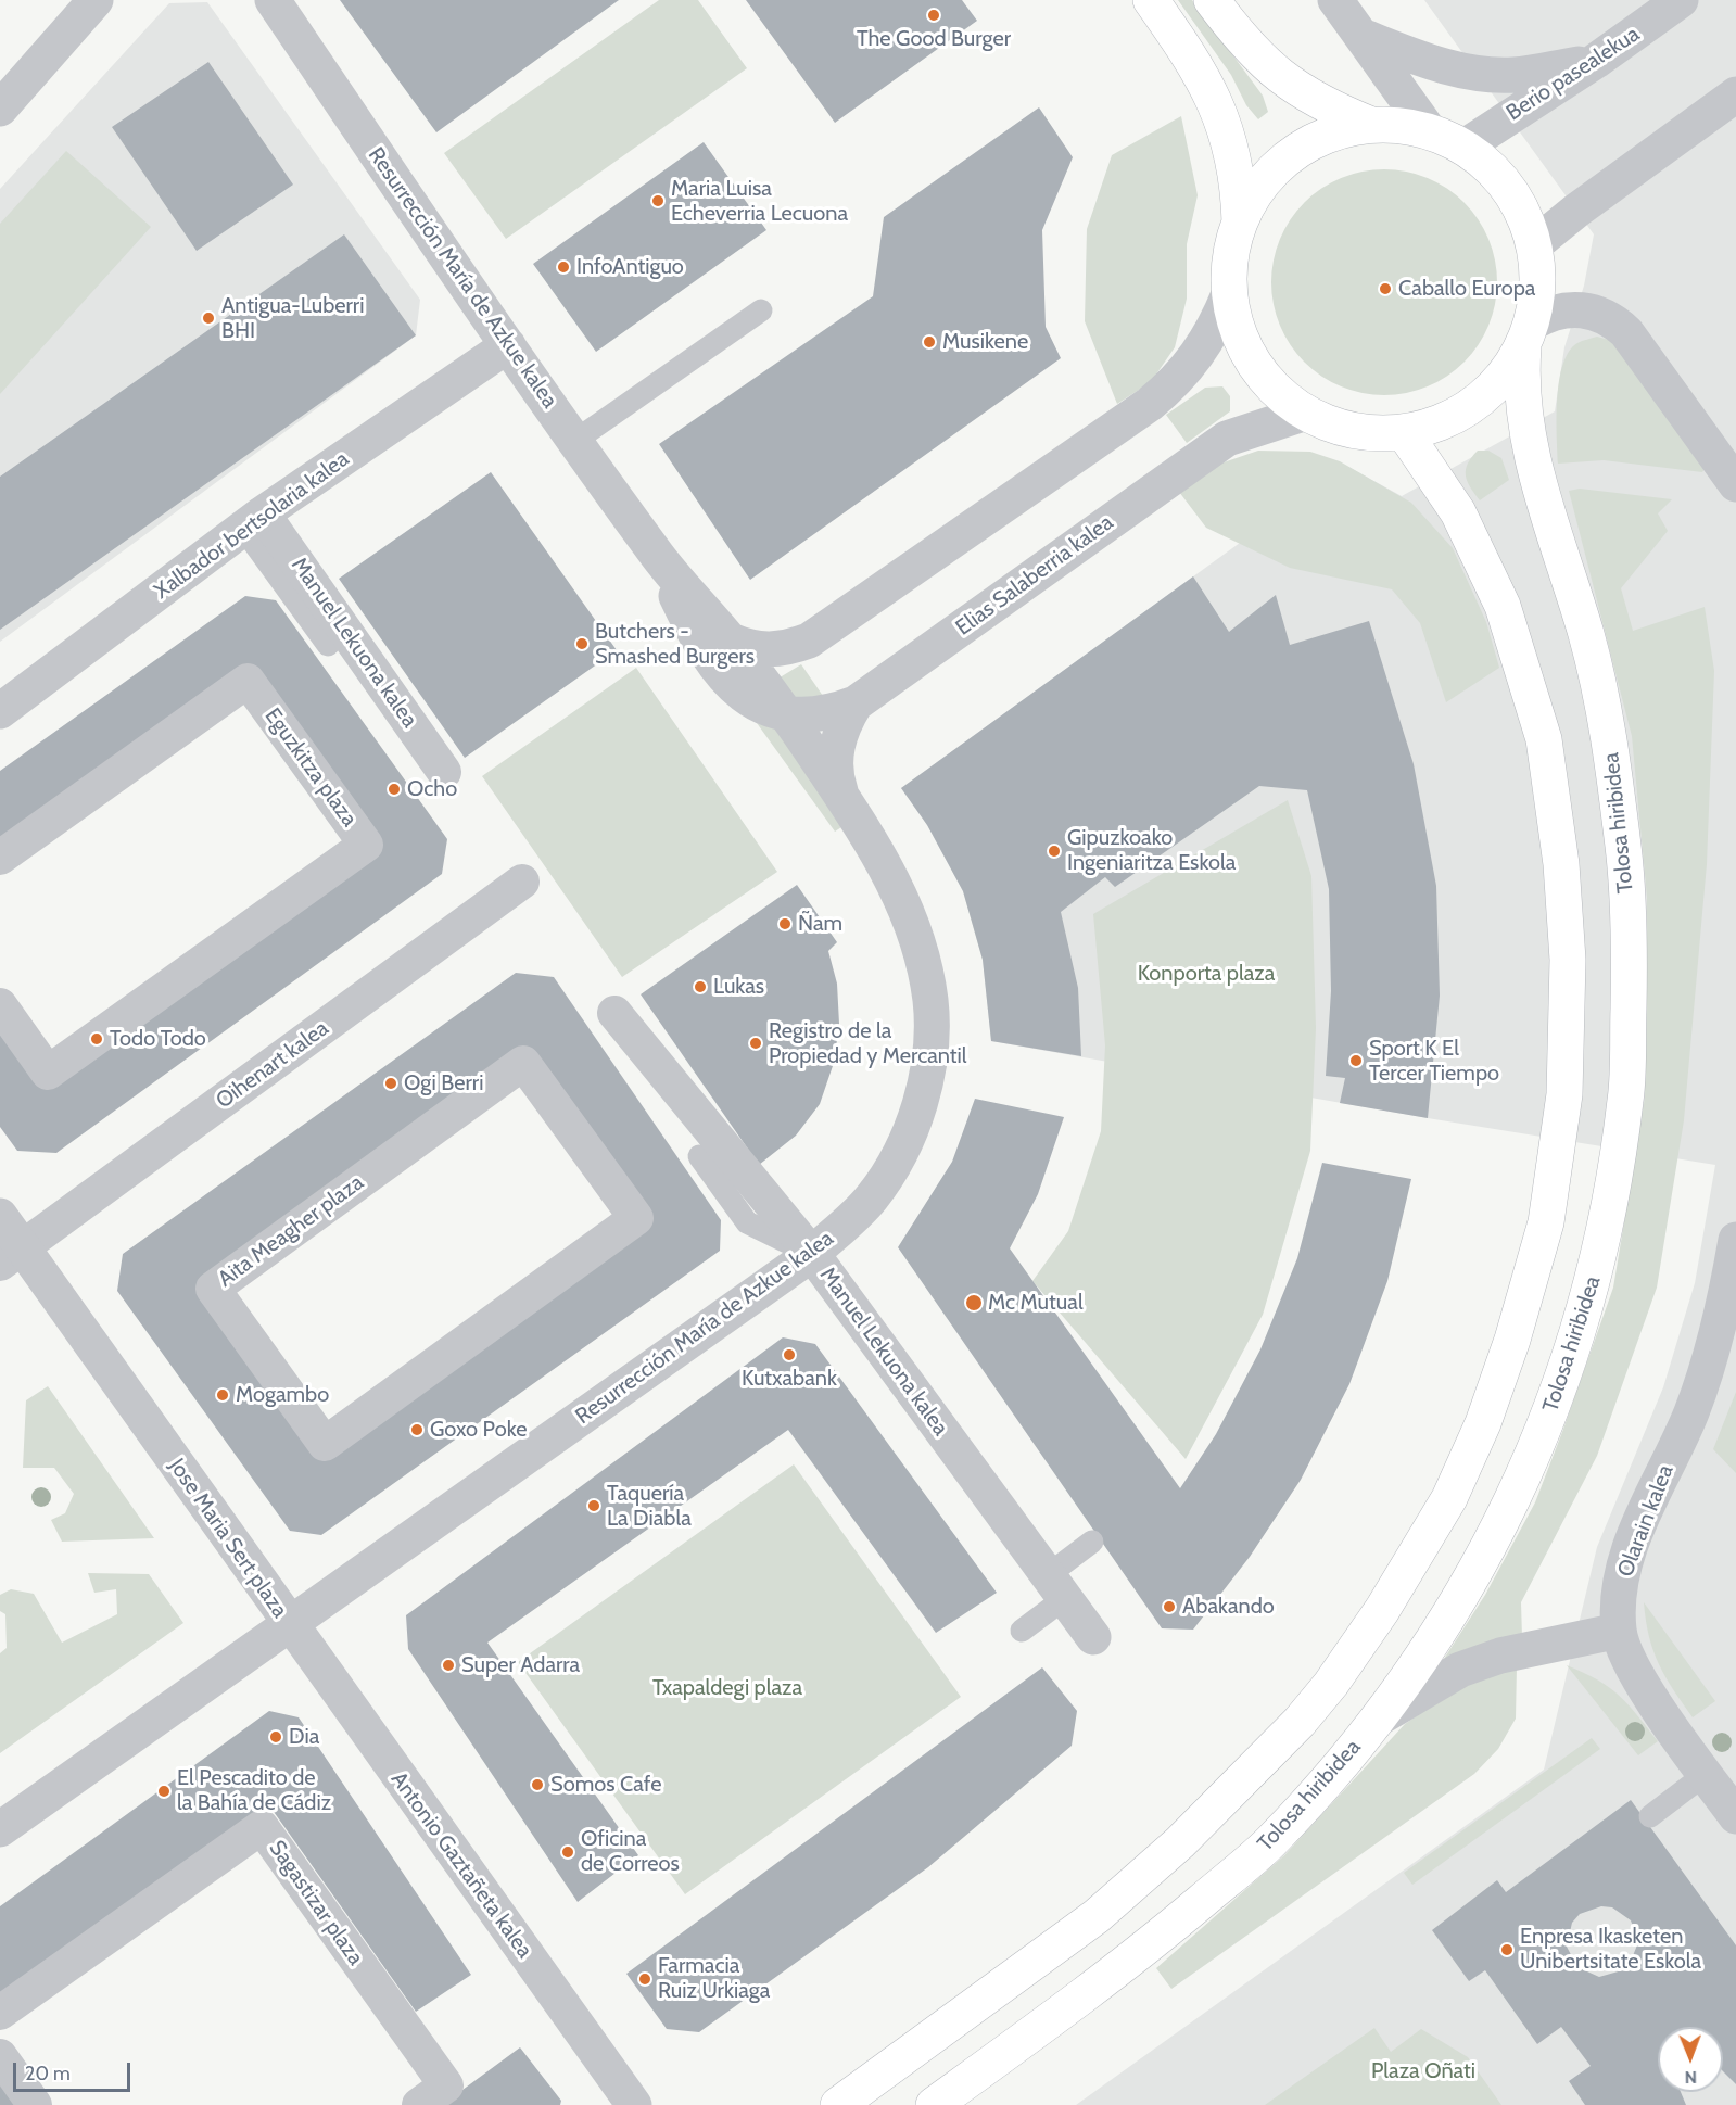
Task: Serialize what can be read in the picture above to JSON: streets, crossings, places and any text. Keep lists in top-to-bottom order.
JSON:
{
  "streets": {
    "main road": ["Tolosa hiribidea"],
    "street": [
      "Berio pasealekua",
      "Resurrección María de Azkue kalea",
      "Xalbador bertsolaria kalea",
      "Elias Salaberria kalea",
      "Manuel Lekuona kalea",
      "Eguzkitza plaza",
      "Oihenart kalea",
      "Aita Meagher plaza",
      "Olarain kalea",
      "Jose Maria Sert plaza",
      "Antonio Gaztañeta kalea",
      "Sagastizar plaza"
    ]
  },
  "crossings": [
    ["Berio pasealekua", "Tolosa hiribidea"],
    ["Resurrección María de Azkue kalea", "Xalbador bertsolaria kalea"],
    ["Resurrección María de Azkue kalea", "Elias Salaberria kalea"],
    ["Resurrección María de Azkue kalea", "Manuel Lekuona kalea"],
    ["Resurrección María de Azkue kalea", "Jose Maria Sert plaza"],
    ["Resurrección María de Azkue kalea", "Antonio Gaztañeta kalea"],
    ["Xalbador bertsolaria kalea", "Manuel Lekuona kalea"],
    ["Oihenart kalea", "Jose Maria Sert plaza"],
    ["Jose Maria Sert plaza", "Antonio Gaztañeta kalea"]
  ],
  "parks": ["Konporta plaza", "Txapaldegi plaza", "Plaza Oñati"],
  "places": [
    "The Good Burger",
    "Maria Luisa Echeverria Lecuona",
    "InfoAntiguo",
    "Caballo Europa",
    "Antigua-Luberri BHI",
    "Musikene",
    "Butchers - Smashed Burgers",
    "Ocho",
    "Gipuzkoako Ingeniaritza Eskola",
    "Ñam",
    "Lukas",
    "Todo Todo",
    "Registro de la Propiedad y Mercantil",
    "Sport K El Tercer Tiempo",
    "Ogi Berri",
    "Mc Mutual",
    "Kutxabank",
    "Mogambo",
    "Goxo Poke",
    "Taquería La Diabla",
    "Abakando",
    "Super Adarra",
    "Dia",
    "Somos Cafe",
    "El Pescadito de la Bahía de Cádiz",
    "Oficina de Correos",
    "Enpresa Ikasketen Unibertsitate Eskola",
    "Farmacia Ruiz Urkiaga"
  ],
  "scale_bar": "20 m",
  "north": "bottom"
}
